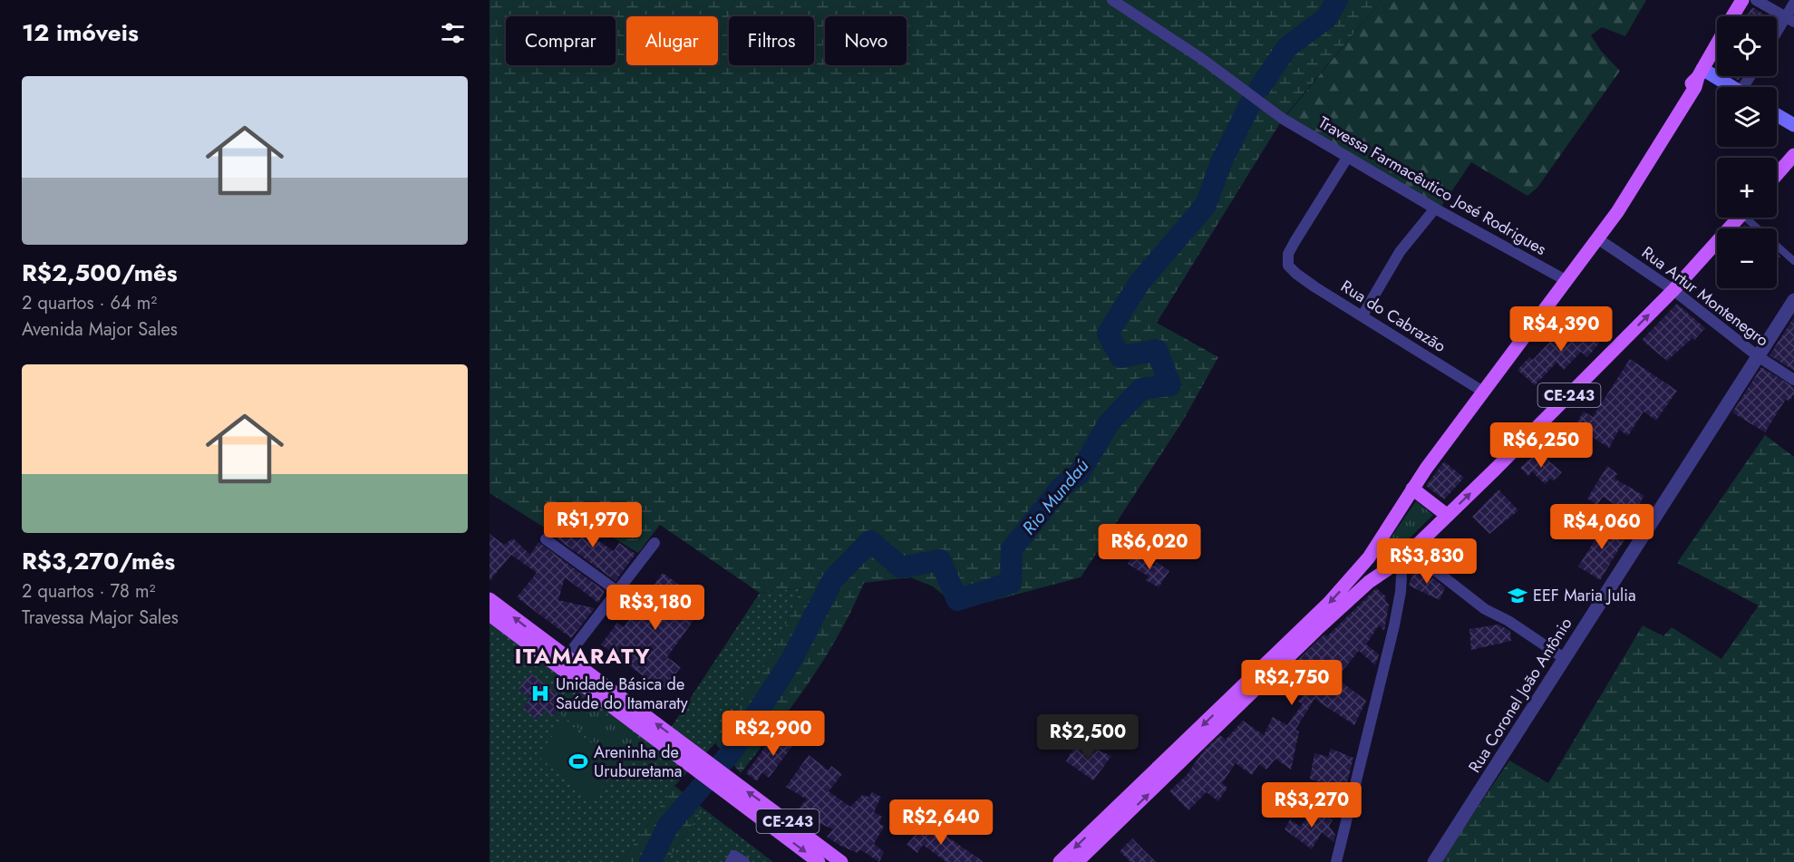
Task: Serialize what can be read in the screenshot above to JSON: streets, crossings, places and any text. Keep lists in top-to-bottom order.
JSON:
{
  "streets": {
    "main road": ["CE-243"],
    "street": [
      "Travessa Farmacêutico José Rodrigues",
      "Rua Artur Montenegro",
      "Rua do Cabrazão",
      "Rua Coronel João Antônio"
    ]
  },
  "crossings": [
    ["Travessa Farmacêutico José Rodrigues", "Rua do Cabrazão"],
    ["Travessa Farmacêutico José Rodrigues", "CE-243"],
    ["Rua Artur Montenegro", "CE-243"],
    ["Rua Artur Montenegro", "Rua Coronel João Antônio"],
    ["Rua do Cabrazão", "CE-243"]
  ],
  "districts": ["ITAMARATY"],
  "water": ["Rio Mundaú"],
  "places": {
    "school or university": ["EEF Maria Julia"],
    "hospital": ["Unidade Básica de Saúde do Itamaraty"],
    "sports": ["Areninha de Uruburetama"]
  },
  "page": {
    "heading": "12 imóveis",
    "map_buttons": ["+", "−"],
    "chip": [
      "Comprar",
      "Alugar",
      "Filtros",
      "Novo"
    ],
    "list": [
      {
        "name": "R$2,500/mês",
        "note": "2 quartos · 64 m² · Avenida Major Sales"
      },
      {
        "name": "R$3,270/mês",
        "note": "2 quartos · 78 m² · Travessa Major Sales"
      }
    ],
    "price": [
      "R$4,390",
      "R$6,250",
      "R$1,970",
      "R$4,060",
      "R$6,020",
      "R$3,830",
      "R$3,180",
      "R$2,750",
      "R$2,900",
      "R$2,500",
      "R$3,270",
      "R$2,640"
    ]
  }
}
